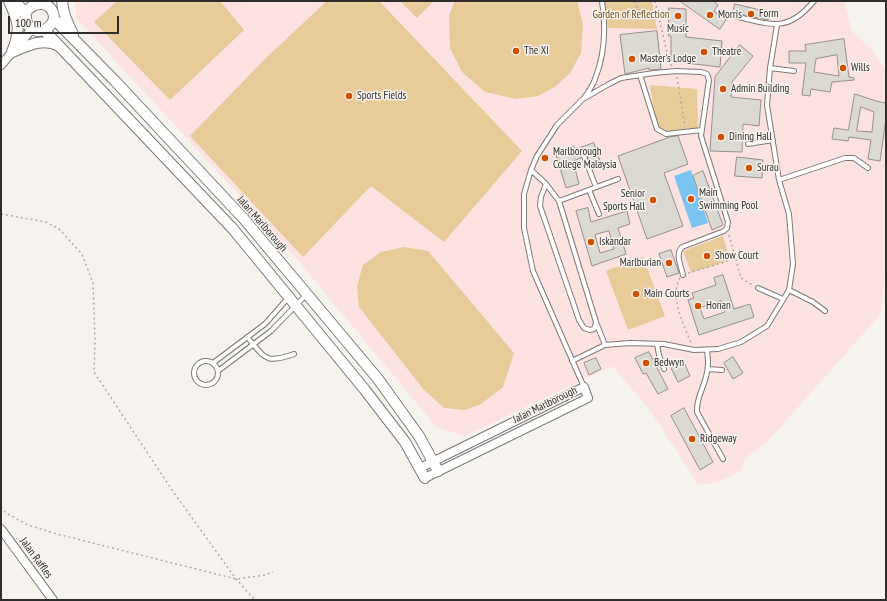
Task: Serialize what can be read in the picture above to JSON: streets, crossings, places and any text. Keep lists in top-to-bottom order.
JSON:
{
  "streets": {
    "street": ["Jalan Marlborough", "Jalan Raffles"]
  },
  "parks": ["Garden of Reflection"],
  "places": [
    "Form",
    "Morris",
    "Music",
    "The XI",
    "Theatre",
    "Master's Lodge",
    "Wills",
    "Admin Building",
    "Sports Fields",
    "Dining Hall",
    "Marlborough College Malaysia",
    "Surau",
    "Main Swimming Pool",
    "Senior Sports Hall",
    "Iskandar",
    "Show Court",
    "Marlburian",
    "Main Courts",
    "Honan",
    "Bedwyn",
    "Ridgeway"
  ],
  "scale_bar": "100 m"
}
